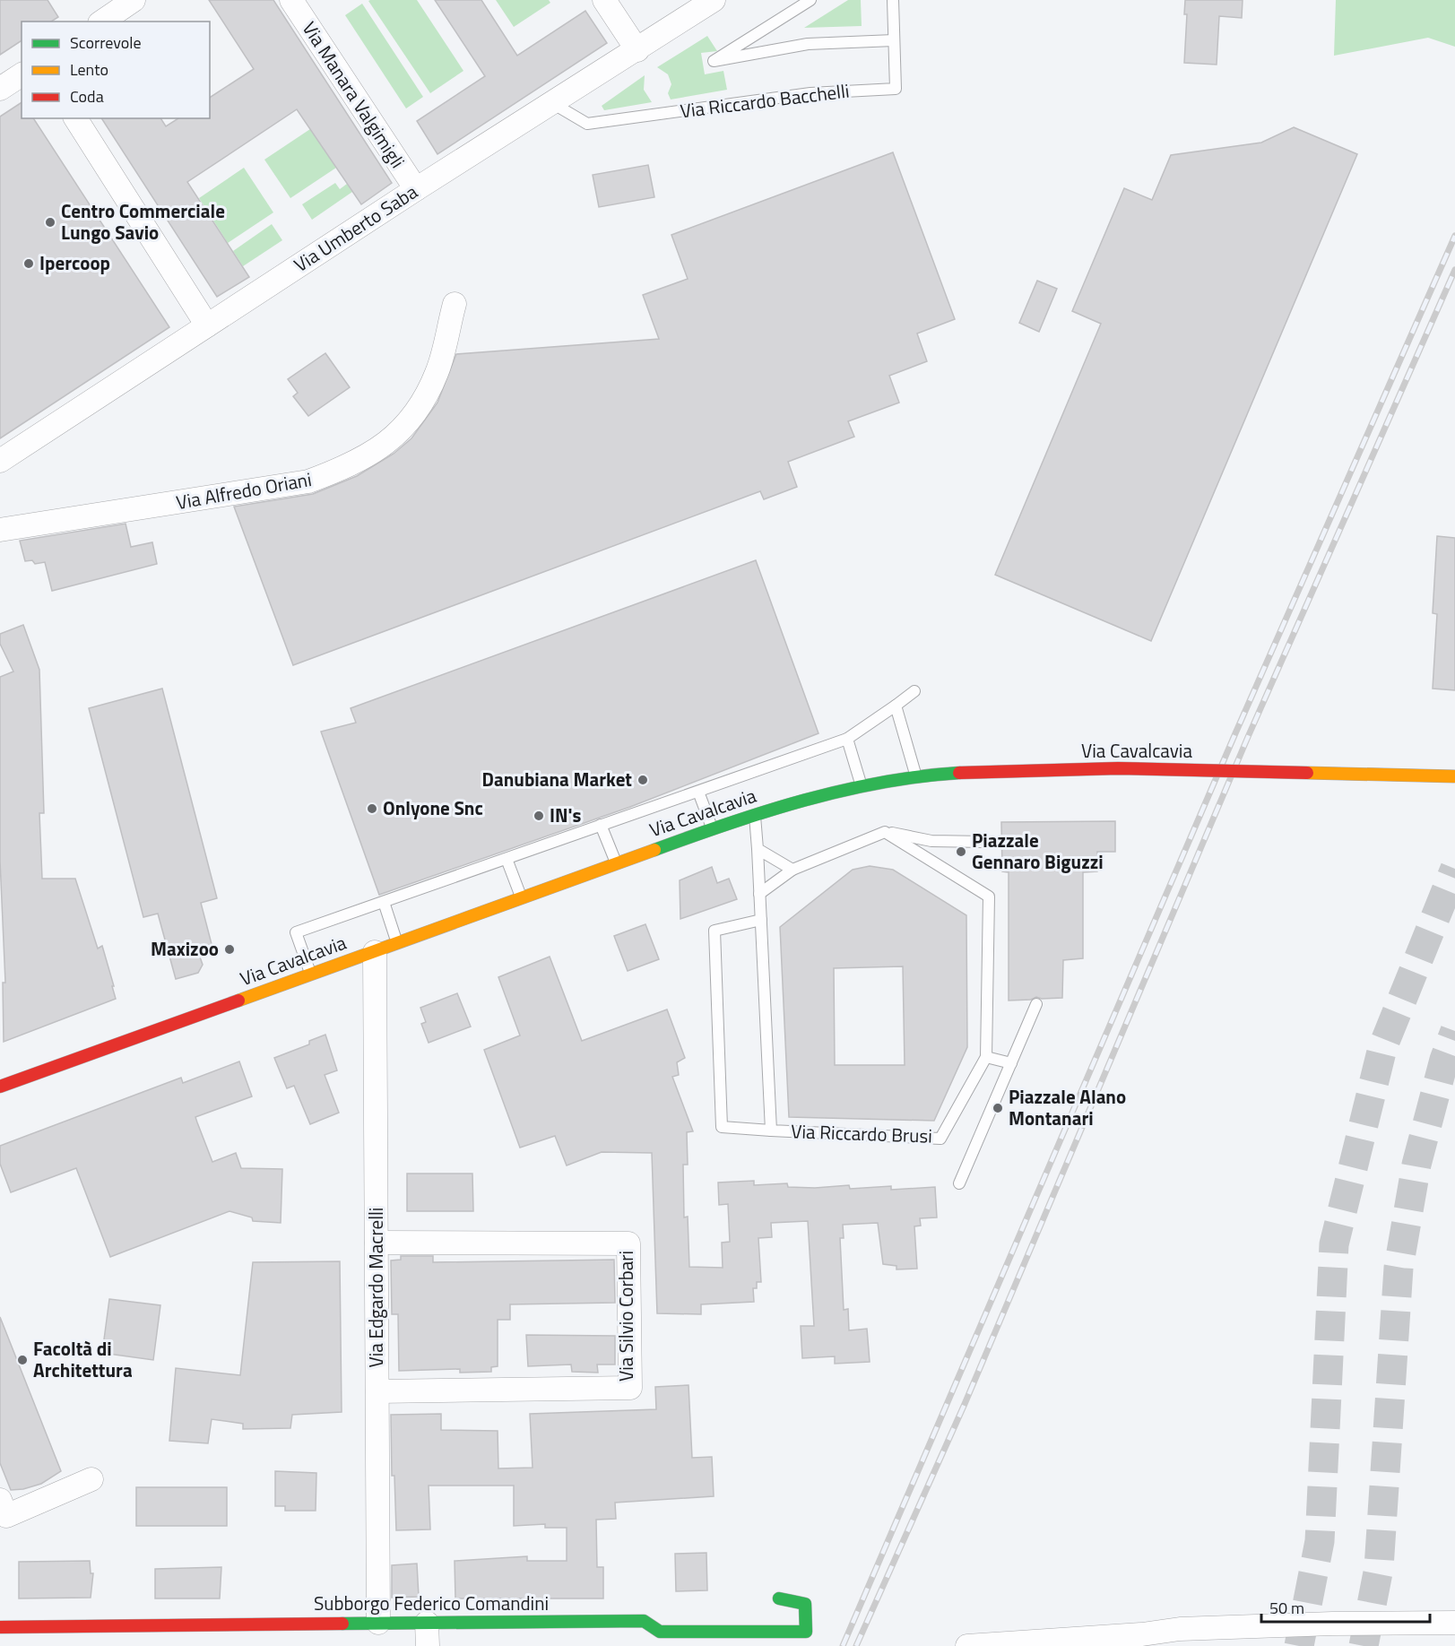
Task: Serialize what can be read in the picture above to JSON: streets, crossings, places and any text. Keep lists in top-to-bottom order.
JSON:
{
  "streets": {
    "main road": ["Via Cavalcavia", "Subborgo Federico Comandini"],
    "street": [
      "Via Manara Valgimigli",
      "Via Umberto Saba",
      "Via Alfredo Oriani",
      "Via Edgardo Macrelli",
      "Via Silvio Corbari"
    ],
    "lane": ["Via Riccardo Bacchelli", "Via Riccardo Brusi"]
  },
  "crossings": [
    ["Via Manara Valgimigli", "Via Umberto Saba"],
    ["Via Riccardo Bacchelli", "Via Umberto Saba"],
    ["Via Cavalcavia", "Via Riccardo Brusi"],
    ["Via Cavalcavia", "Via Edgardo Macrelli"],
    ["Via Edgardo Macrelli", "Via Silvio Corbari"],
    ["Via Edgardo Macrelli", "Subborgo Federico Comandini"]
  ],
  "places": [
    "Centro Commerciale Lungo Savio",
    "Ipercoop",
    "Danubiana Market",
    "Onlyone Snc",
    "IN's",
    "Piazzale Gennaro Biguzzi",
    "Maxizoo",
    "Piazzale Alano Montanari",
    "Facoltà di Architettura"
  ],
  "legend": ["Scorrevole", "Lento", "Coda"],
  "scale_bar": "50 m"
}
